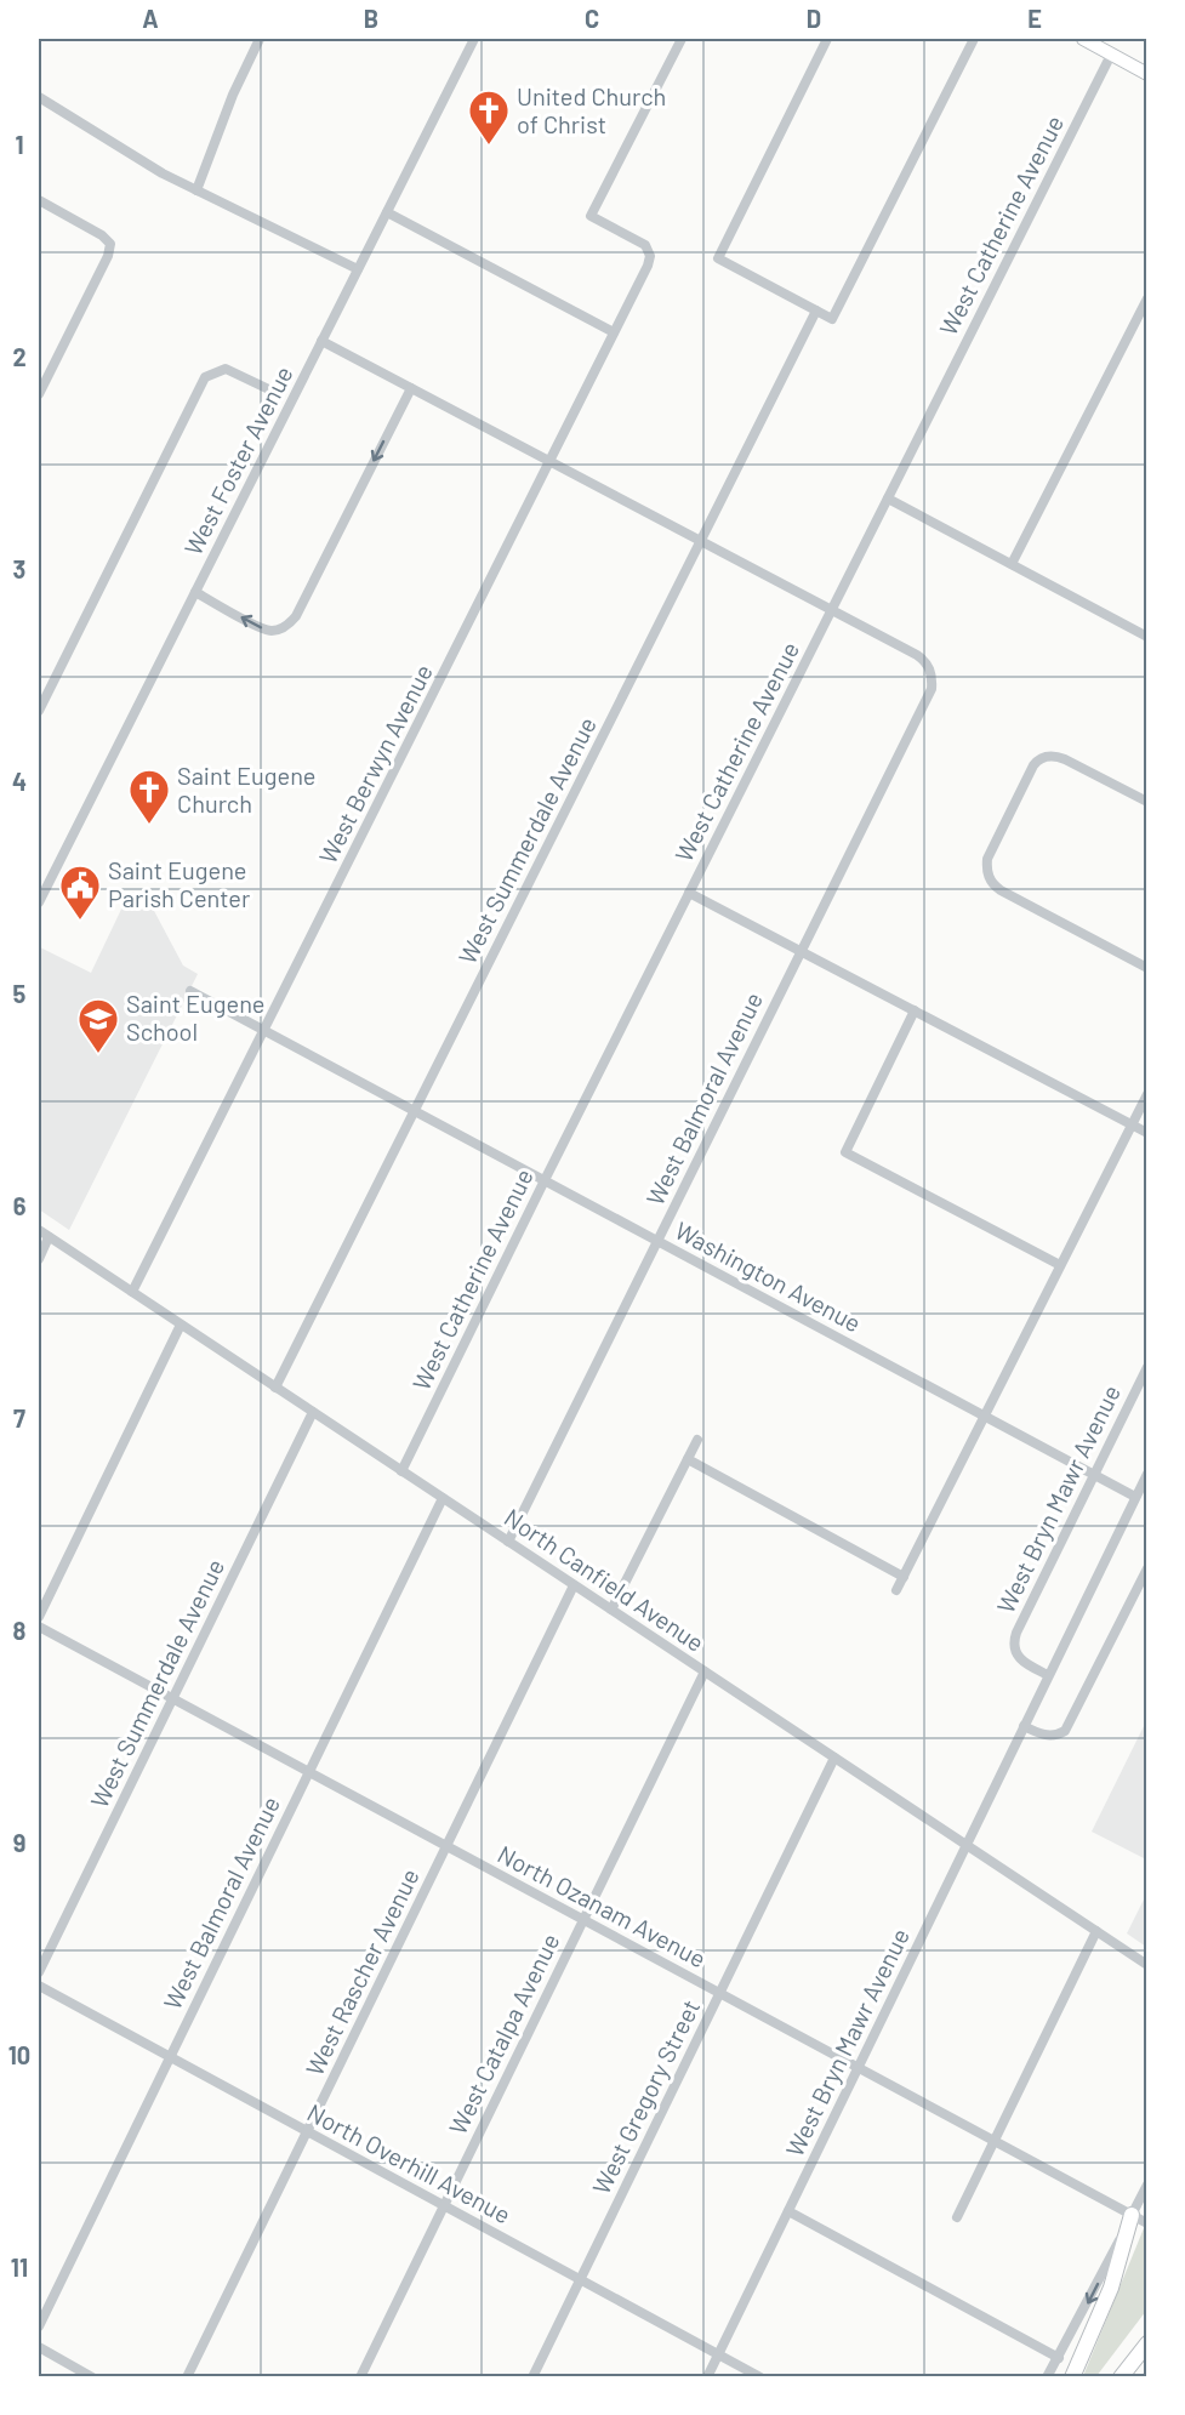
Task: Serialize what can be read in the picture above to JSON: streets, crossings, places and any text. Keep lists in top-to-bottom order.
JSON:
{
  "streets": {
    "street": [
      "West Catherine Avenue",
      "West Foster Avenue",
      "West Berwyn Avenue",
      "West Summerdale Avenue",
      "West Balmoral Avenue",
      "Washington Avenue",
      "West Bryn Mawr Avenue",
      "North Canfield Avenue",
      "North Ozanam Avenue",
      "West Rascher Avenue",
      "West Catalpa Avenue",
      "West Gregory Street",
      "North Overhill Avenue"
    ]
  },
  "crossings": [
    ["West Catherine Avenue", "West Balmoral Avenue"],
    ["West Catherine Avenue", "Washington Avenue"],
    ["West Catherine Avenue", "North Canfield Avenue"],
    ["West Berwyn Avenue", "Washington Avenue"],
    ["West Berwyn Avenue", "North Canfield Avenue"],
    ["West Summerdale Avenue", "Washington Avenue"],
    ["West Summerdale Avenue", "North Canfield Avenue"],
    ["West Summerdale Avenue", "North Ozanam Avenue"],
    ["West Balmoral Avenue", "Washington Avenue"],
    ["West Balmoral Avenue", "North Canfield Avenue"],
    ["West Balmoral Avenue", "North Ozanam Avenue"],
    ["West Balmoral Avenue", "North Overhill Avenue"],
    ["Washington Avenue", "West Bryn Mawr Avenue"],
    ["West Bryn Mawr Avenue", "North Canfield Avenue"],
    ["West Bryn Mawr Avenue", "North Ozanam Avenue"],
    ["West Bryn Mawr Avenue", "North Overhill Avenue"],
    ["North Canfield Avenue", "West Rascher Avenue"],
    ["North Canfield Avenue", "West Catalpa Avenue"],
    ["North Canfield Avenue", "West Gregory Street"],
    ["North Ozanam Avenue", "West Rascher Avenue"],
    ["North Ozanam Avenue", "West Catalpa Avenue"],
    ["North Ozanam Avenue", "West Gregory Street"],
    ["West Rascher Avenue", "North Overhill Avenue"],
    ["West Catalpa Avenue", "North Overhill Avenue"],
    ["West Gregory Street", "North Overhill Avenue"]
  ],
  "places": {
    "church": ["United Church of Christ", "Saint Eugene Church"],
    "public building": ["Saint Eugene Parish Center"],
    "school or university": ["Saint Eugene School"]
  },
  "grid": {
    "columns": [
      "A",
      "B",
      "C",
      "D",
      "E"
    ],
    "rows": [
      "1",
      "2",
      "3",
      "4",
      "5",
      "6",
      "7",
      "8",
      "9",
      "10",
      "11"
    ]
  }
}
